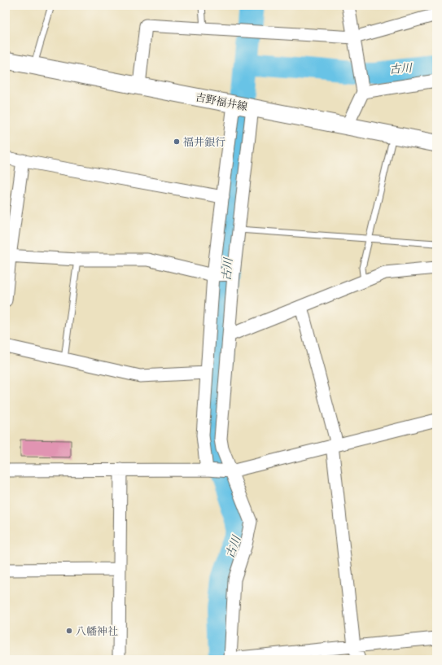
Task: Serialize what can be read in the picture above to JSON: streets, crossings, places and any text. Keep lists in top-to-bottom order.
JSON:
{
  "streets": {
    "main road": ["吉野福井線"]
  },
  "water": ["古川"],
  "places": ["福井銀行", "八幡神社"]
}
